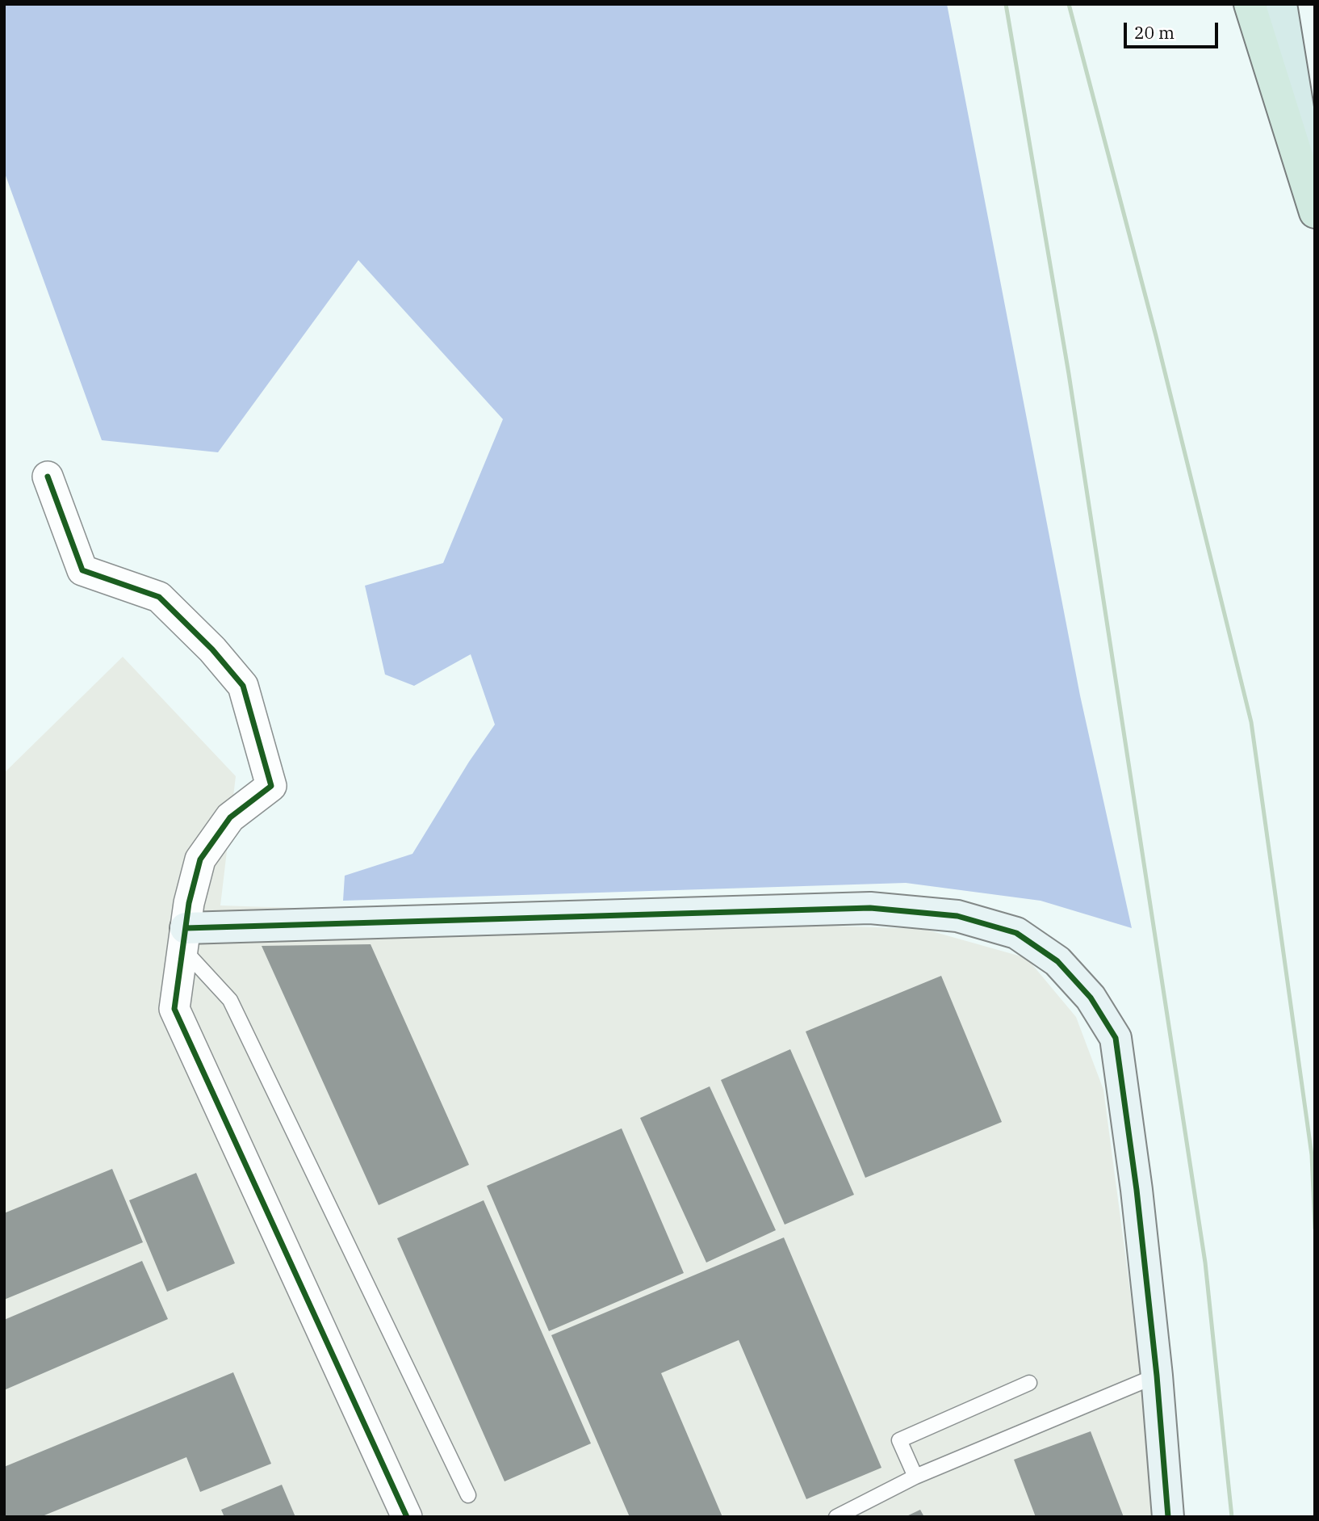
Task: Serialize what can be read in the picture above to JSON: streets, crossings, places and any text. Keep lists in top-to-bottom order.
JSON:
{
  "scale_bar": "20 m"
}
